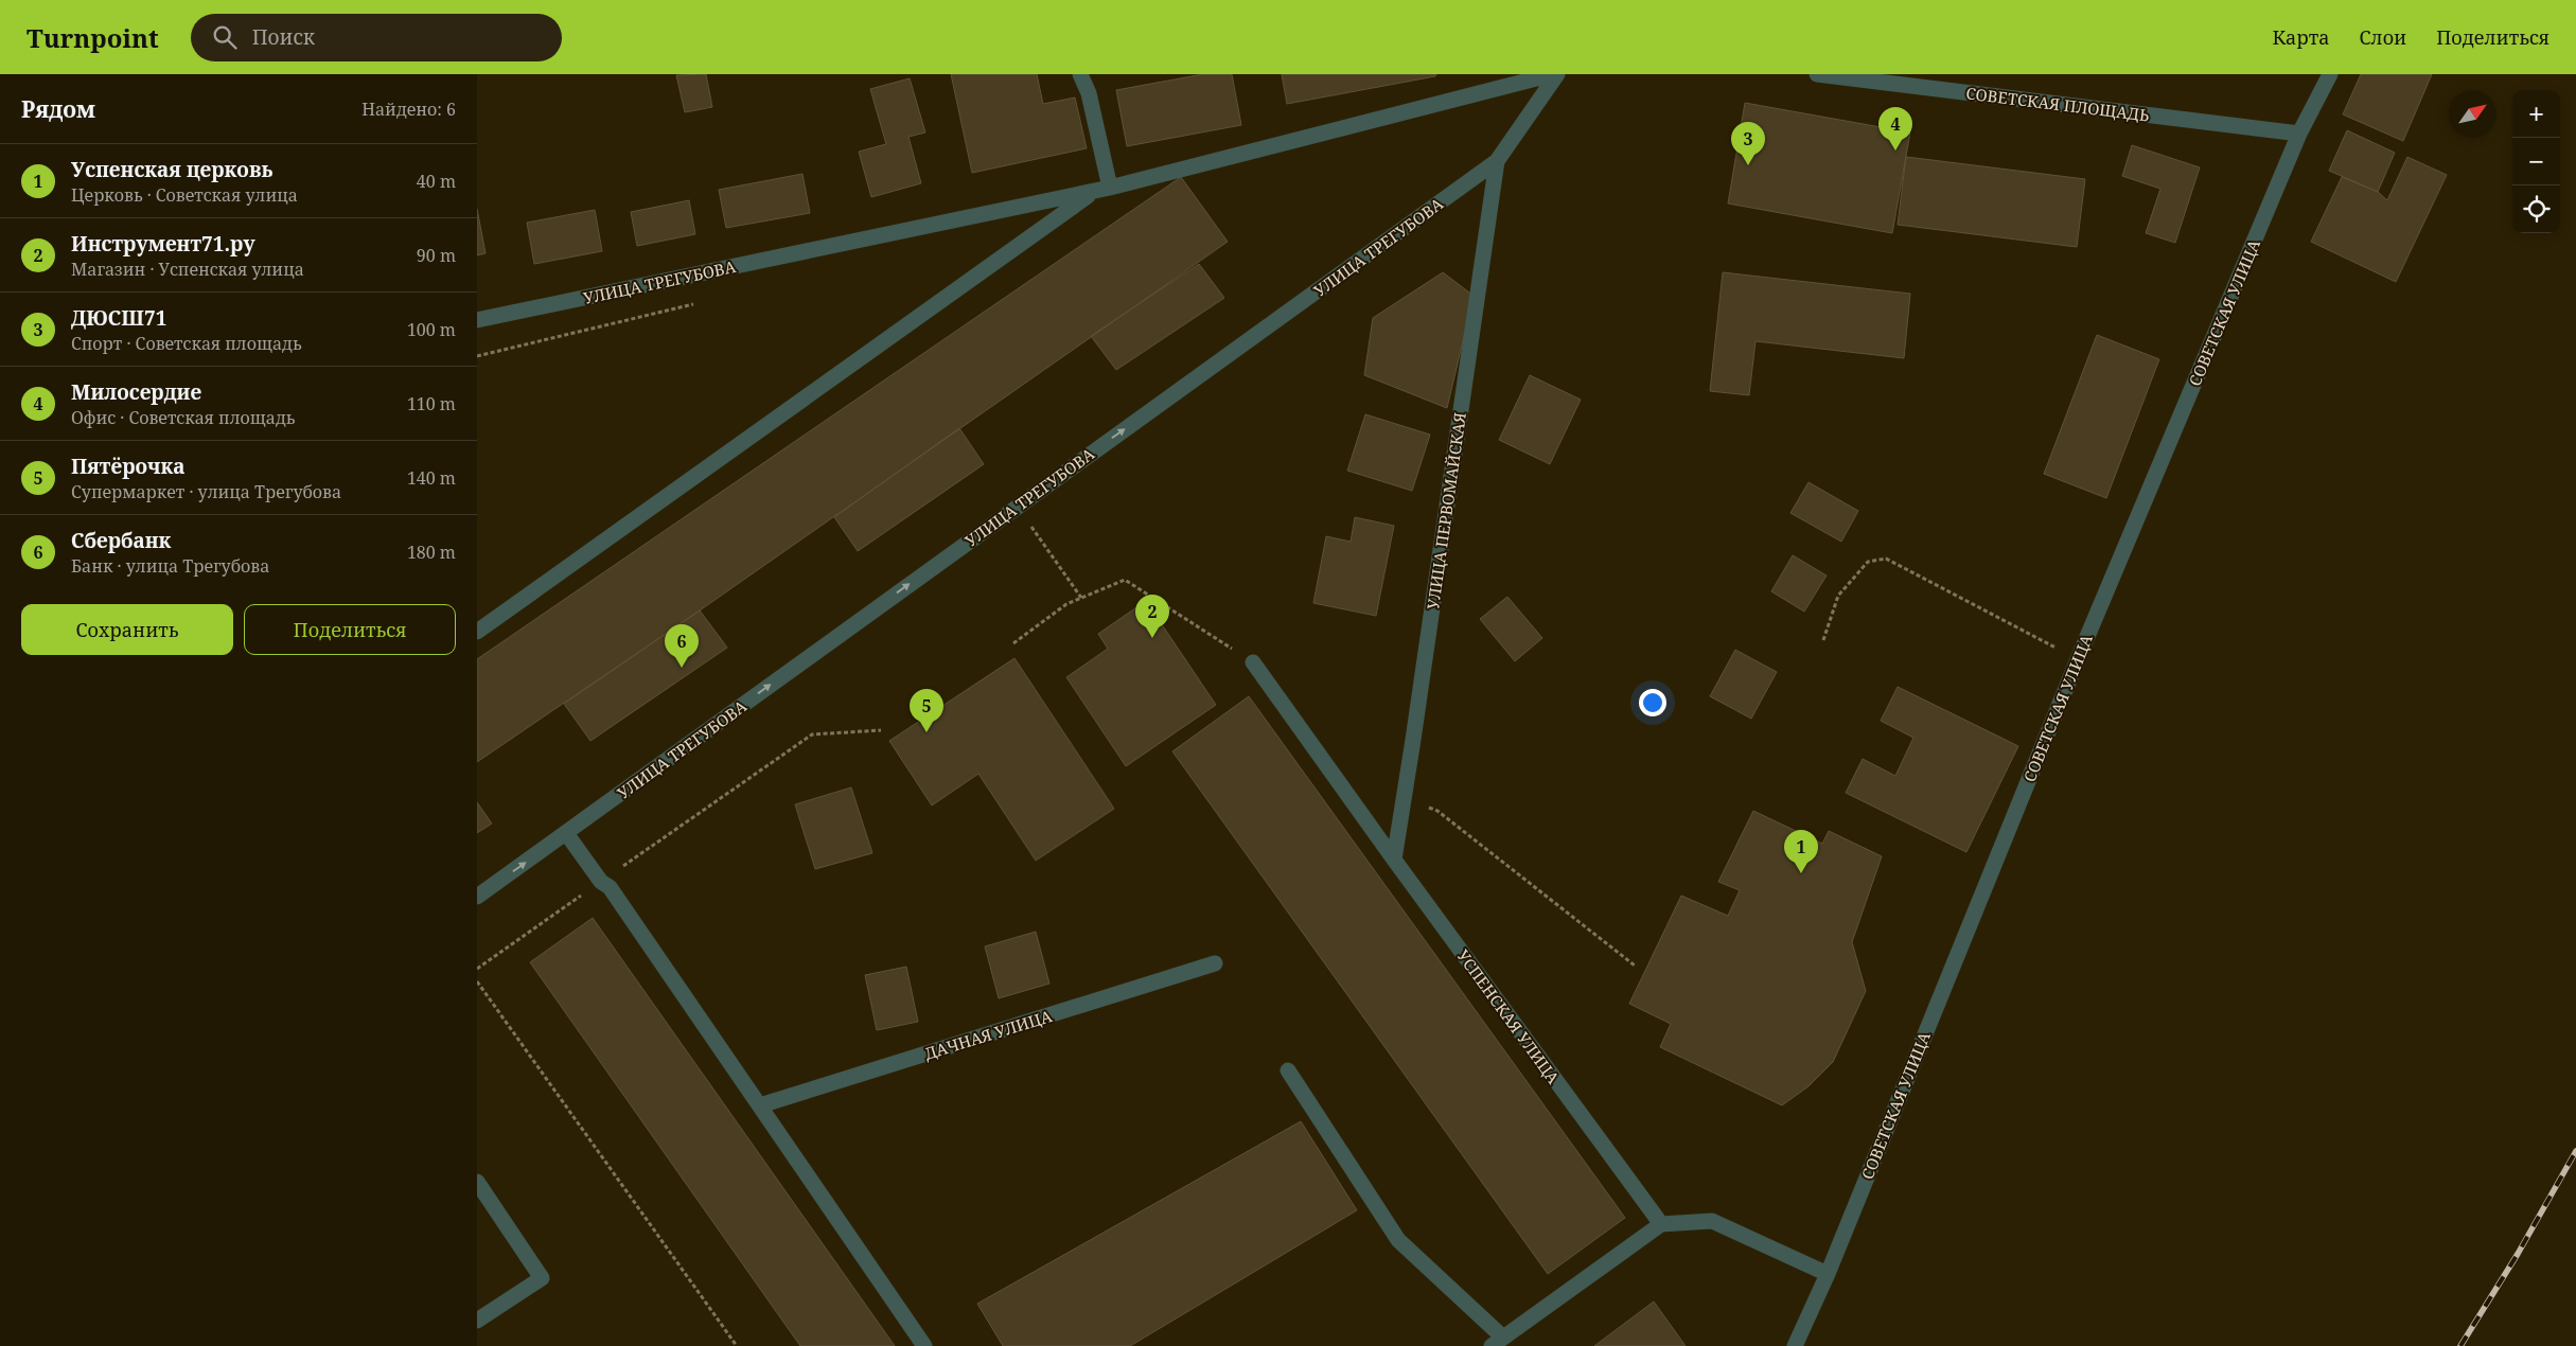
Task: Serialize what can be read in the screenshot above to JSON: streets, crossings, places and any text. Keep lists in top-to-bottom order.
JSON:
{
  "streets": {
    "street": [
      "СОВЕТСКАЯ ПЛОЩАДЬ",
      "УЛИЦА ТРЕГУБОВА",
      "СОВЕТСКАЯ УЛИЦА",
      "УЛИЦА ПЕРВОМАЙСКАЯ",
      "УСПЕНСКАЯ УЛИЦА",
      "ДАЧНАЯ УЛИЦА"
    ]
  },
  "crossings": [
    ["СОВЕТСКАЯ ПЛОЩАДЬ", "СОВЕТСКАЯ УЛИЦА"],
    ["УЛИЦА ТРЕГУБОВА", "УЛИЦА ПЕРВОМАЙСКАЯ"],
    ["УЛИЦА ПЕРВОМАЙСКАЯ", "УСПЕНСКАЯ УЛИЦА"]
  ],
  "one_way": ["УЛИЦА ТРЕГУБОВА"],
  "north": "top right",
  "page": {
    "header": "Turnpoint",
    "search": "Поиск",
    "nav": ["Карта", "Слои", "Поделиться"],
    "heading": ["Рядом", "Найдено: 6"],
    "map_buttons": ["+", "−"],
    "pins": [
      "4",
      "3",
      "2",
      "6",
      "5",
      "1"
    ],
    "list": [
      {
        "mark": "1",
        "name": "Успенская церковь",
        "note": "Церковь · Советская улица",
        "value": "40 m"
      },
      {
        "mark": "2",
        "name": "Инструмент71.ру",
        "note": "Магазин · Успенская улица",
        "value": "90 m"
      },
      {
        "mark": "3",
        "name": "ДЮСШ71",
        "note": "Спорт · Советская площадь",
        "value": "100 m"
      },
      {
        "mark": "4",
        "name": "Милосердие",
        "note": "Офис · Советская площадь",
        "value": "110 m"
      },
      {
        "mark": "5",
        "name": "Пятёрочка",
        "note": "Супермаркет · улица Трегубова",
        "value": "140 m"
      },
      {
        "mark": "6",
        "name": "Сбербанк",
        "note": "Банк · улица Трегубова",
        "value": "180 m"
      }
    ],
    "buttons": ["Сохранить", "Поделиться"]
  }
}
